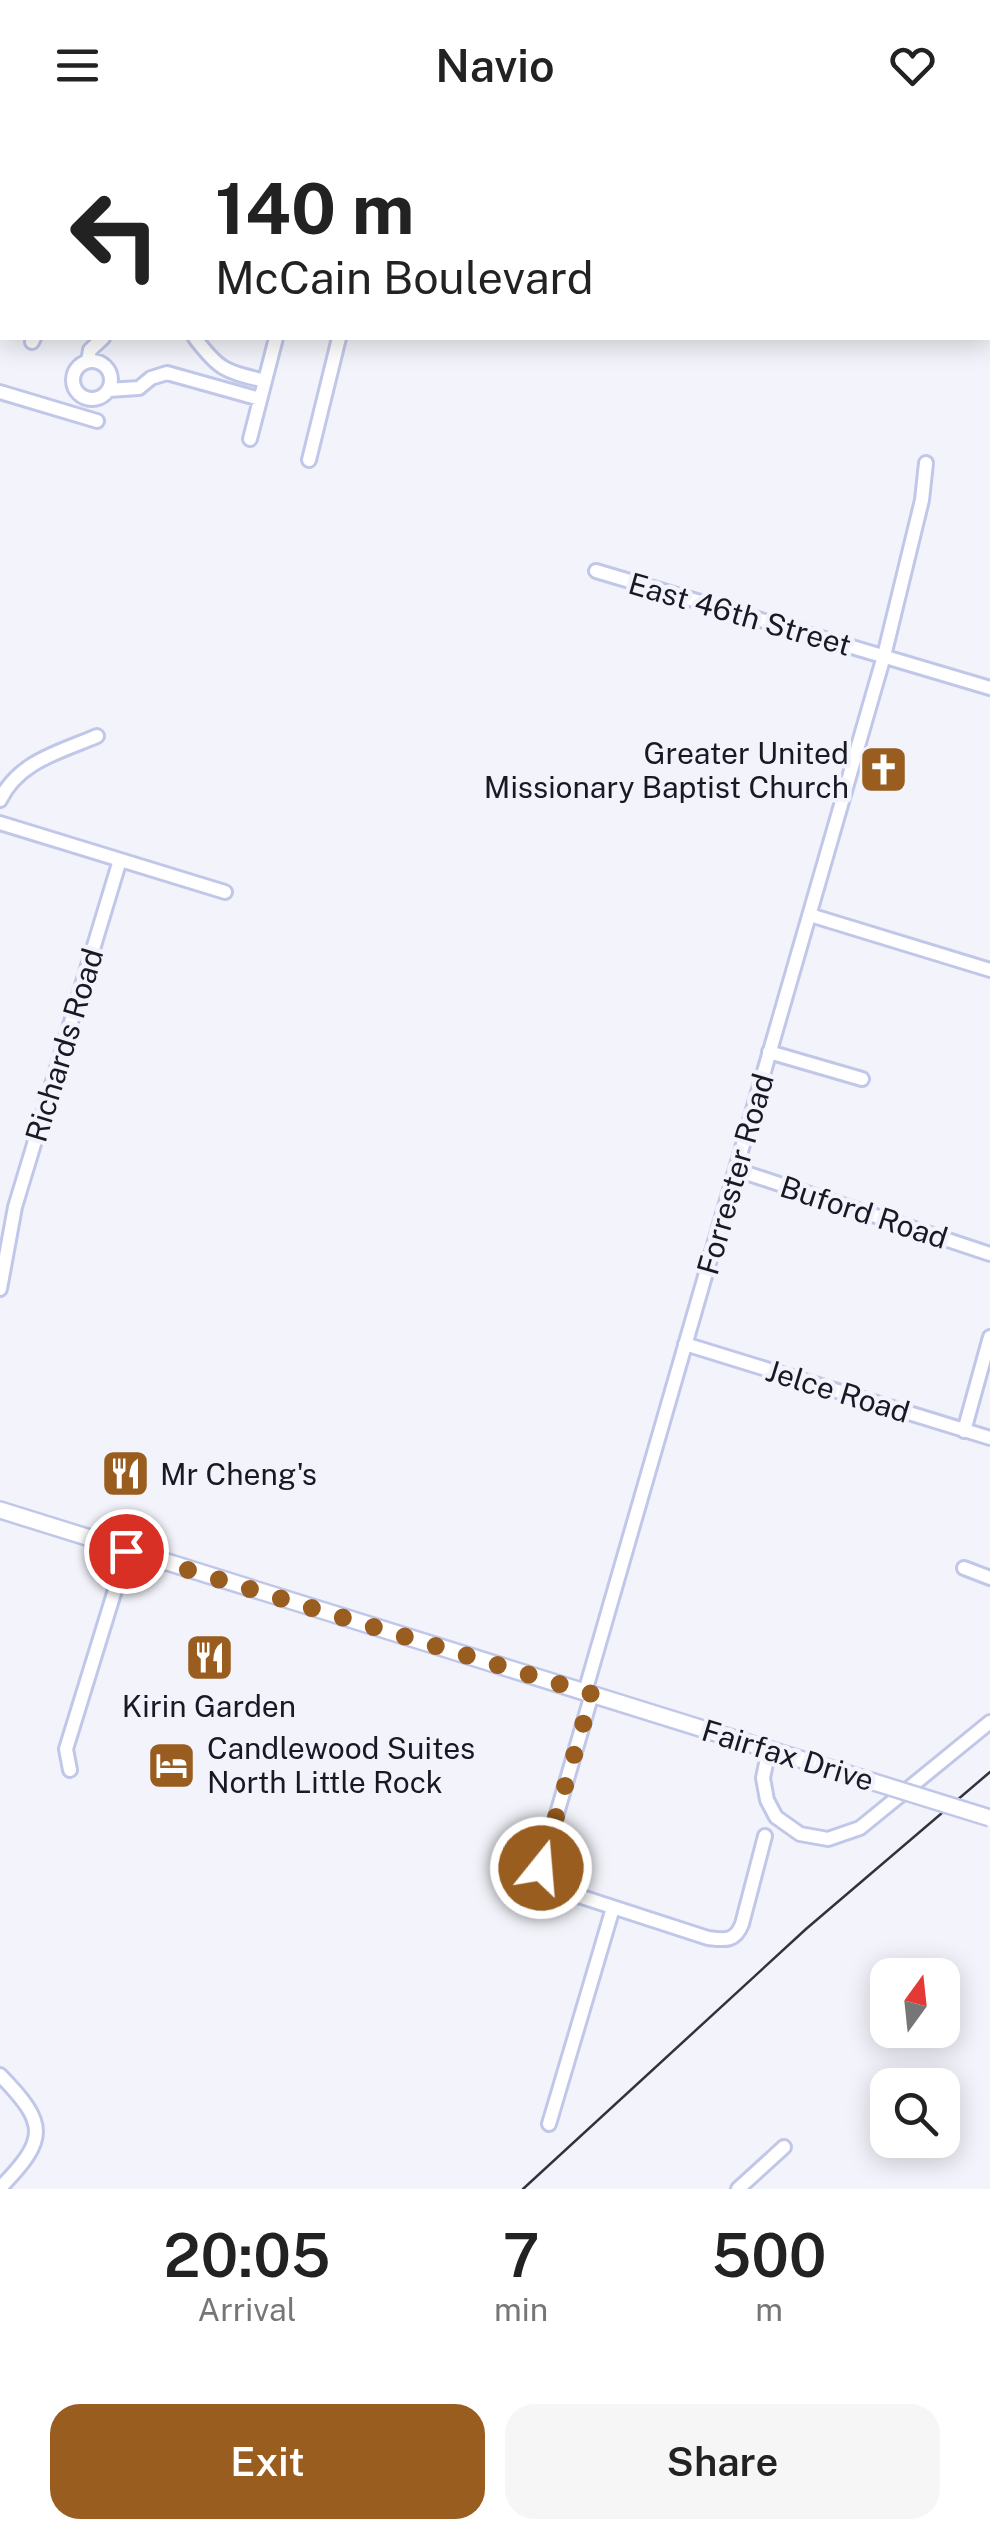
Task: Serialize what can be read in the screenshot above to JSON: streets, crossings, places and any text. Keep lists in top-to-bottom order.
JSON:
{
  "streets": {
    "main road": ["Fairfax Drive"],
    "street": [
      "East 46th Street",
      "Richards Road",
      "Forrester Road",
      "Buford Road",
      "Jelce Road"
    ]
  },
  "crossings": [
    ["East 46th Street", "Forrester Road"],
    ["Forrester Road", "Buford Road"],
    ["Forrester Road", "Jelce Road"],
    ["Forrester Road", "Fairfax Drive"]
  ],
  "places": {
    "church": ["Greater United Missionary Baptist Church"],
    "restaurant": ["Mr Cheng's", "Kirin Garden"],
    "hotel": ["Candlewood Suites North Little Rock"]
  },
  "north": "top",
  "page": {
    "header": "Navio",
    "turn": ["140 m", "McCain Boulevard"],
    "eta": [
      "20:05",
      "Arrival",
      "7",
      "min",
      "500",
      "m"
    ],
    "buttons": ["Exit", "Share"]
  }
}
